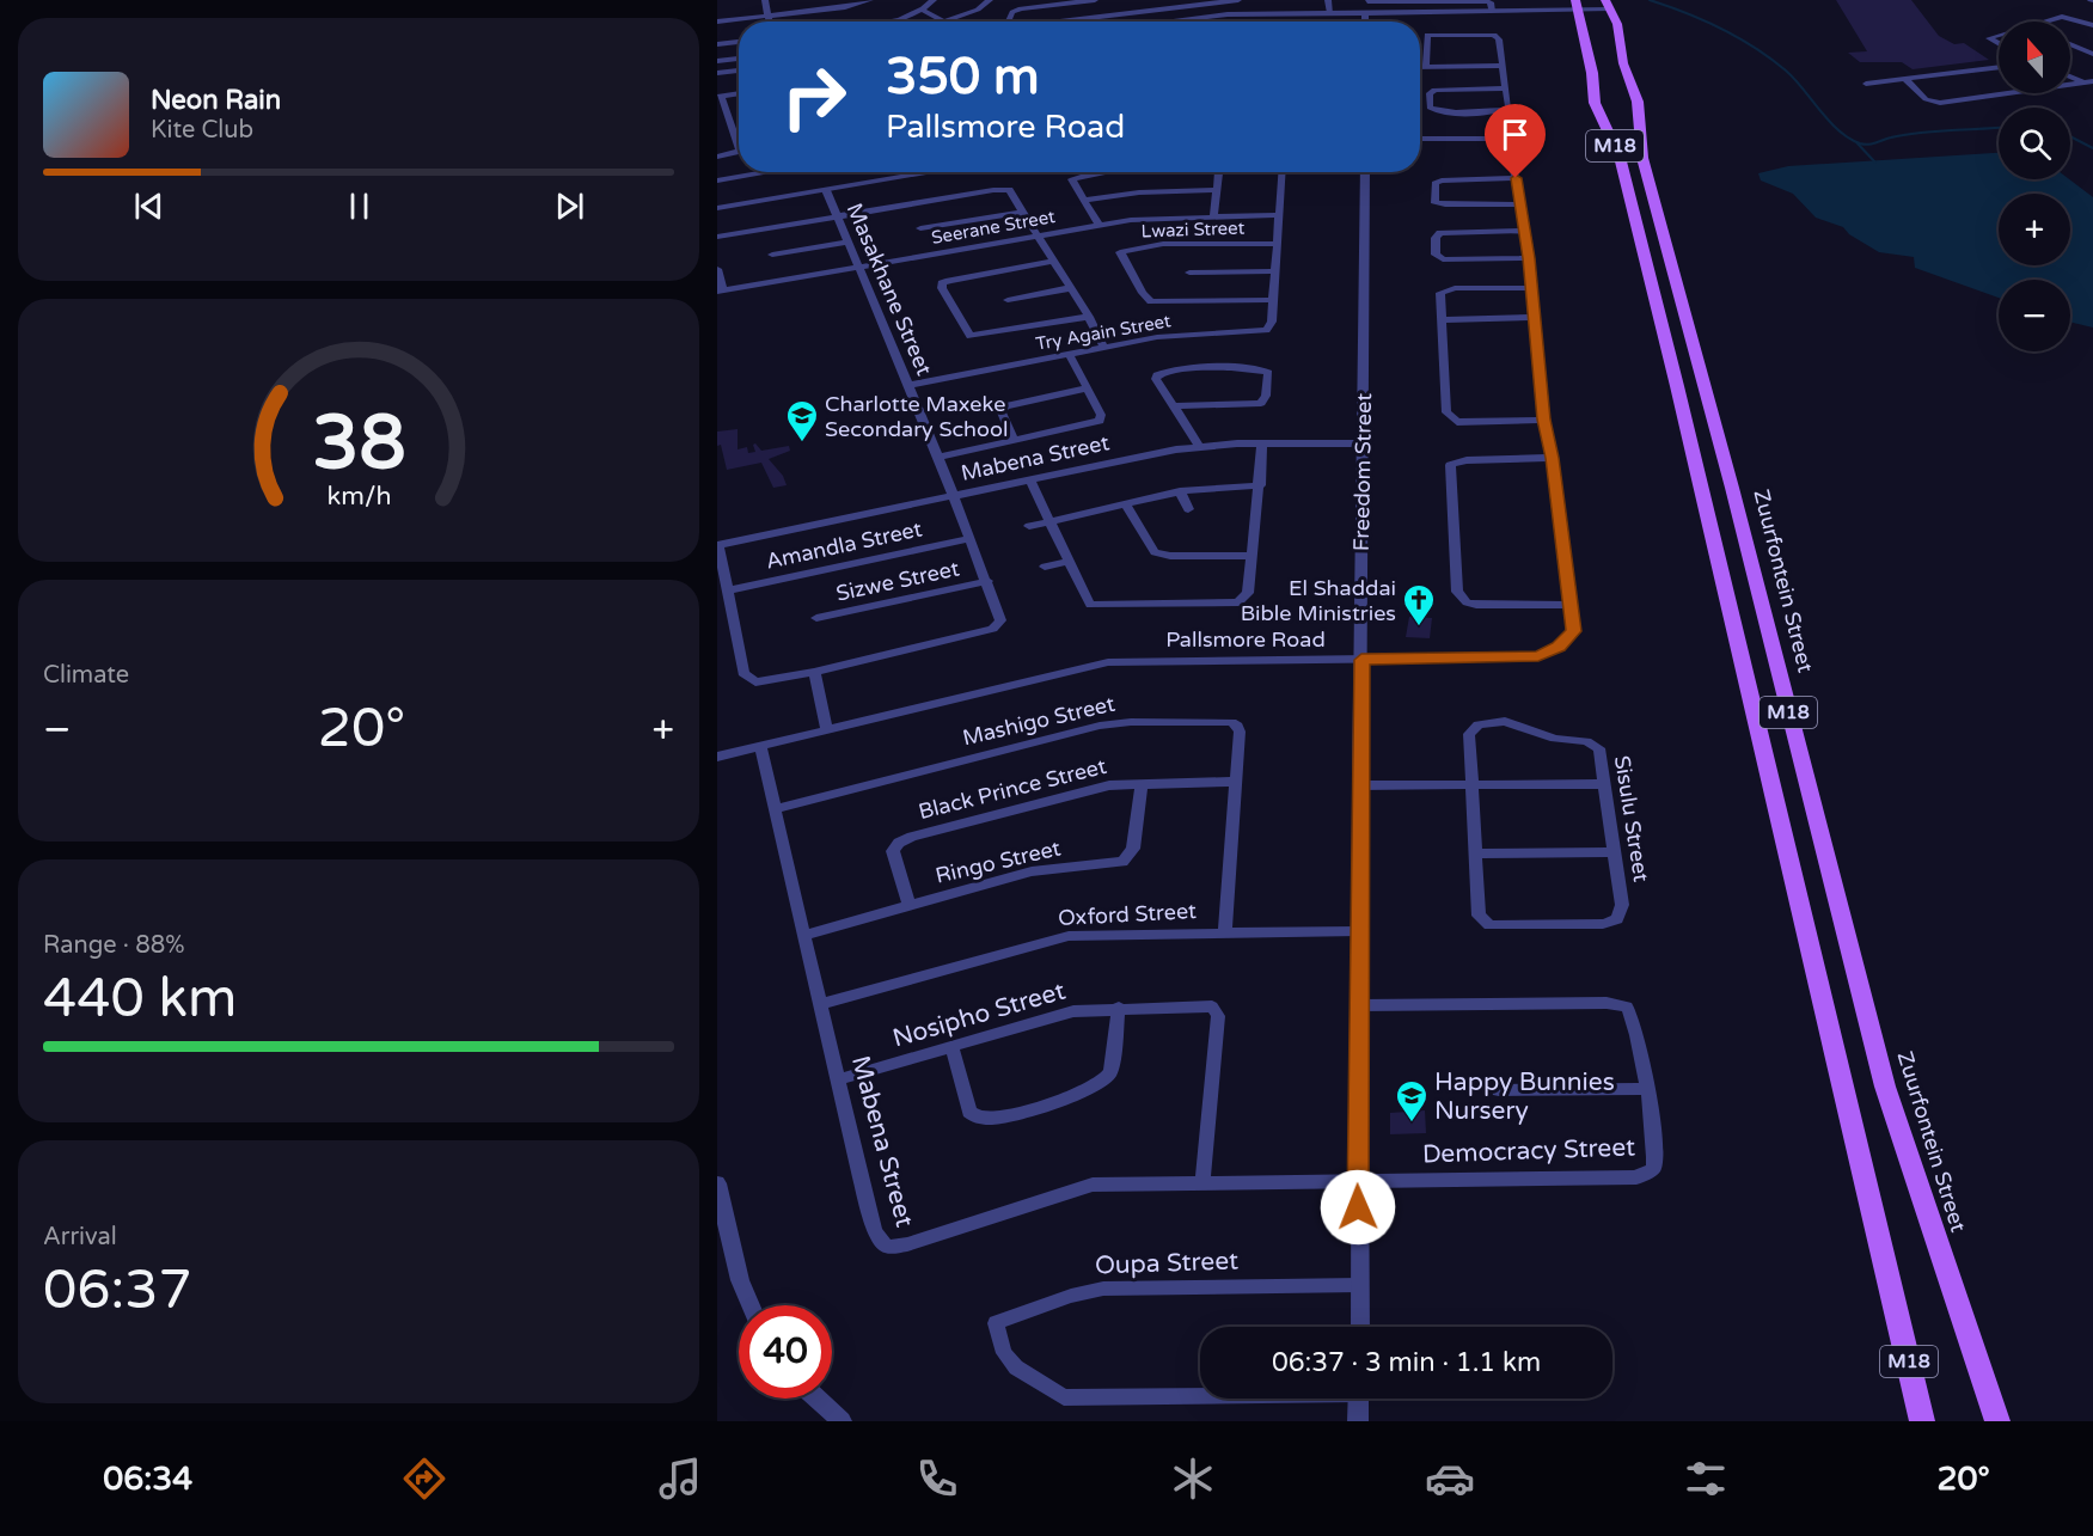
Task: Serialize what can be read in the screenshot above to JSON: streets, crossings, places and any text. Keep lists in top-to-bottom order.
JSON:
{
  "streets": {
    "main road": ["M18", "Zuurfontein Street"],
    "street": [
      "Seerane Street",
      "Lwazi Street",
      "Masakhane Street",
      "Try Again Street",
      "Mabena Street",
      "Freedom Street",
      "Amandla Street",
      "Sizwe Street",
      "Pallsmore Road",
      "Mashigo Street",
      "Black Prince Street",
      "Sisulu Street",
      "Ringo Street",
      "Oxford Street",
      "Nosipho Street",
      "Democracy Street",
      "Oupa Street"
    ]
  },
  "crossings": [
    ["Seerane Street", "Masakhane Street"],
    ["Seerane Street", "Try Again Street"],
    ["Lwazi Street", "Try Again Street"],
    ["Masakhane Street", "Try Again Street"],
    ["Masakhane Street", "Mabena Street"],
    ["Masakhane Street", "Amandla Street"],
    ["Masakhane Street", "Sizwe Street"],
    ["Mabena Street", "Freedom Street"],
    ["Mabena Street", "Amandla Street"],
    ["Mabena Street", "Pallsmore Road"],
    ["Mabena Street", "Mashigo Street"],
    ["Mabena Street", "Ringo Street"],
    ["Mabena Street", "Oxford Street"],
    ["Mabena Street", "Nosipho Street"],
    ["Mabena Street", "Democracy Street"],
    ["Freedom Street", "Pallsmore Road"],
    ["Freedom Street", "Oxford Street"],
    ["Freedom Street", "Democracy Street"],
    ["Freedom Street", "Oupa Street"],
    ["Mashigo Street", "Black Prince Street"],
    ["Mashigo Street", "Oxford Street"],
    ["Black Prince Street", "Ringo Street"]
  ],
  "places": {
    "school or university": ["Charlotte Maxeke Secondary School", "Happy Bunnies Nursery"],
    "church": ["El Shaddai Bible Ministries"]
  },
  "north": "top",
  "page": {
    "map_buttons": ["+", "−"],
    "turn": ["350 m", "Pallsmore Road"],
    "song": ["Neon Rain", "Kite Club"],
    "tile": [
      "Climate",
      ["Range · 88%", "440 km"],
      ["Arrival", "06:37"]
    ],
    "heat": ["−", "20°", "+"],
    "limit": "40",
    "trip": "06:37 · 3 min · 1.1 km",
    "tabs": ["06:34", "20°"],
    "gauge": ["38", "km/h"]
  }
}
